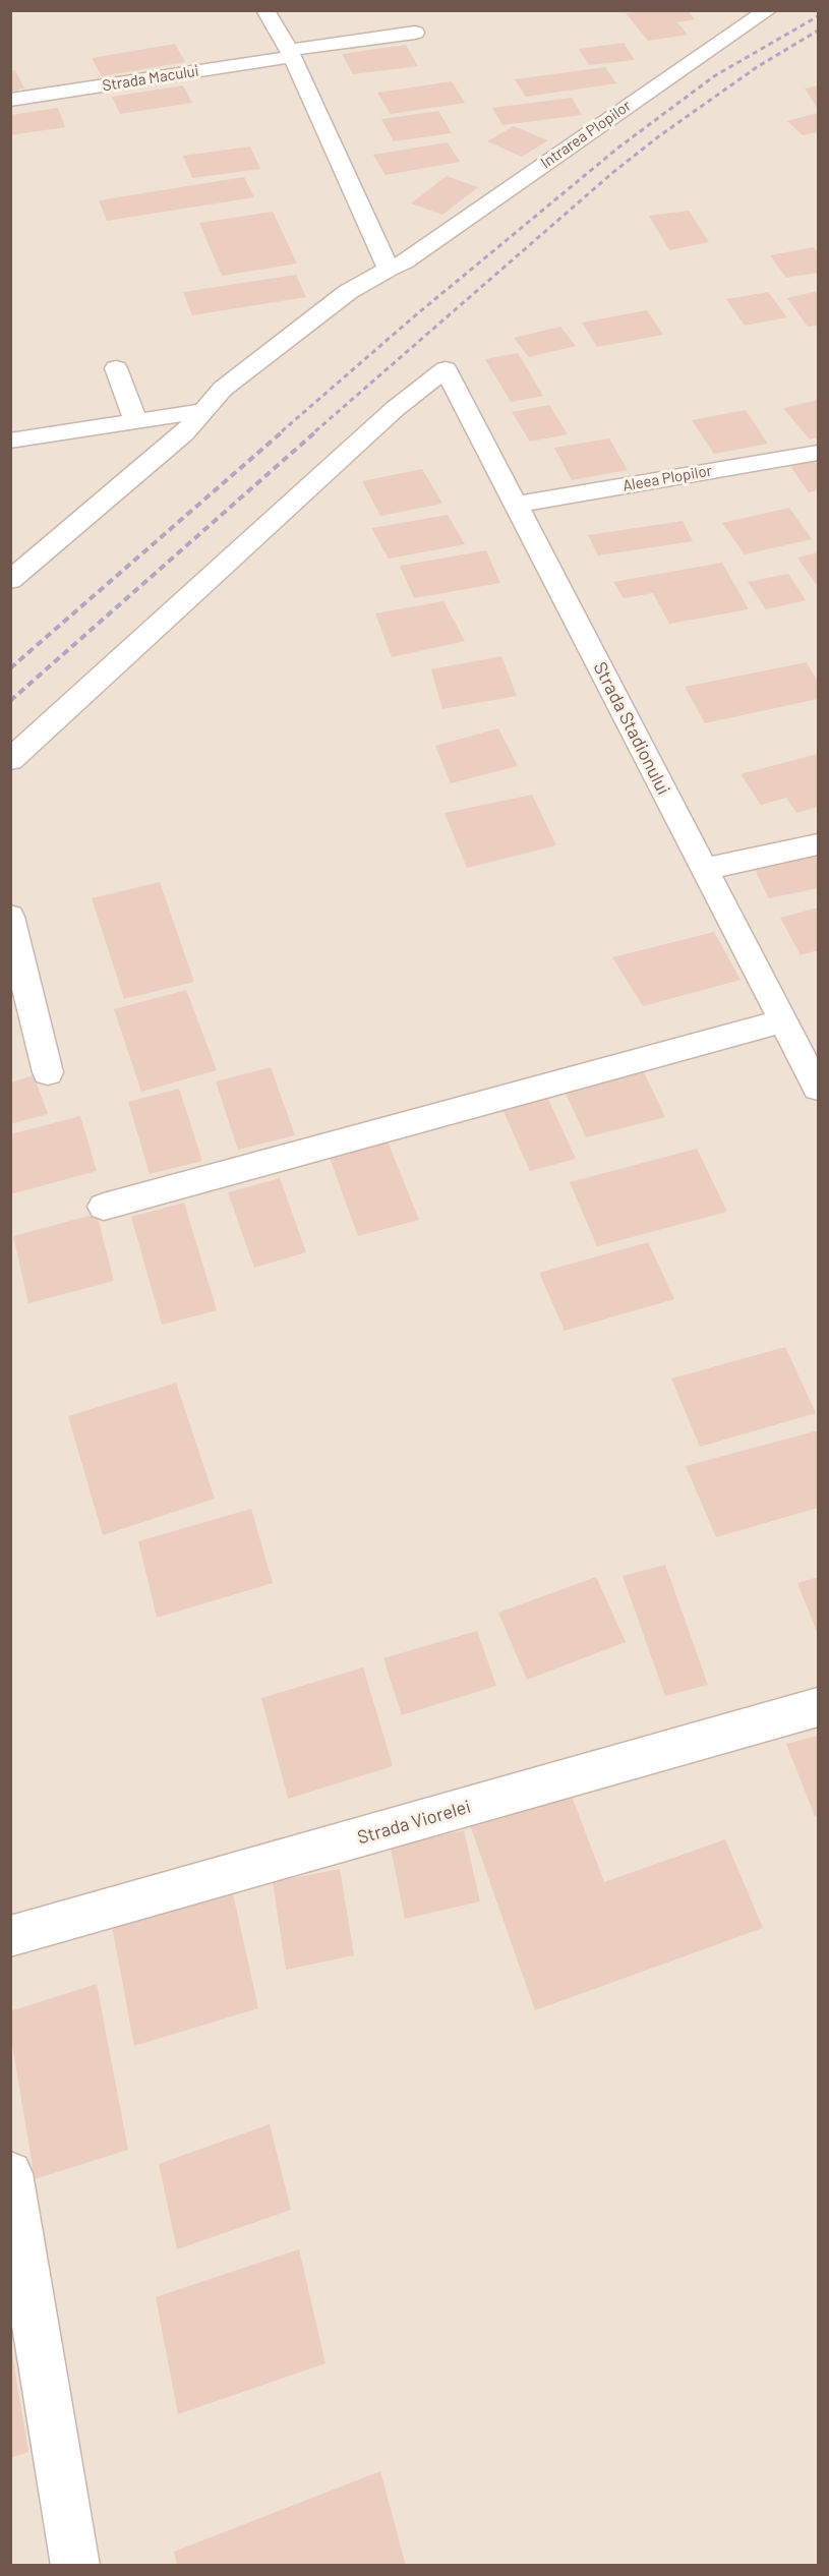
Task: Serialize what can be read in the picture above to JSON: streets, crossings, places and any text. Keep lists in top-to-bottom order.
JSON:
{
  "streets": {
    "street": [
      "Strada Macului",
      "Intrarea Plopilor",
      "Aleea Plopilor",
      "Strada Stadionului",
      "Strada Viorelei"
    ]
  },
  "crossings": [
    ["Aleea Plopilor", "Strada Stadionului"]
  ]
}
